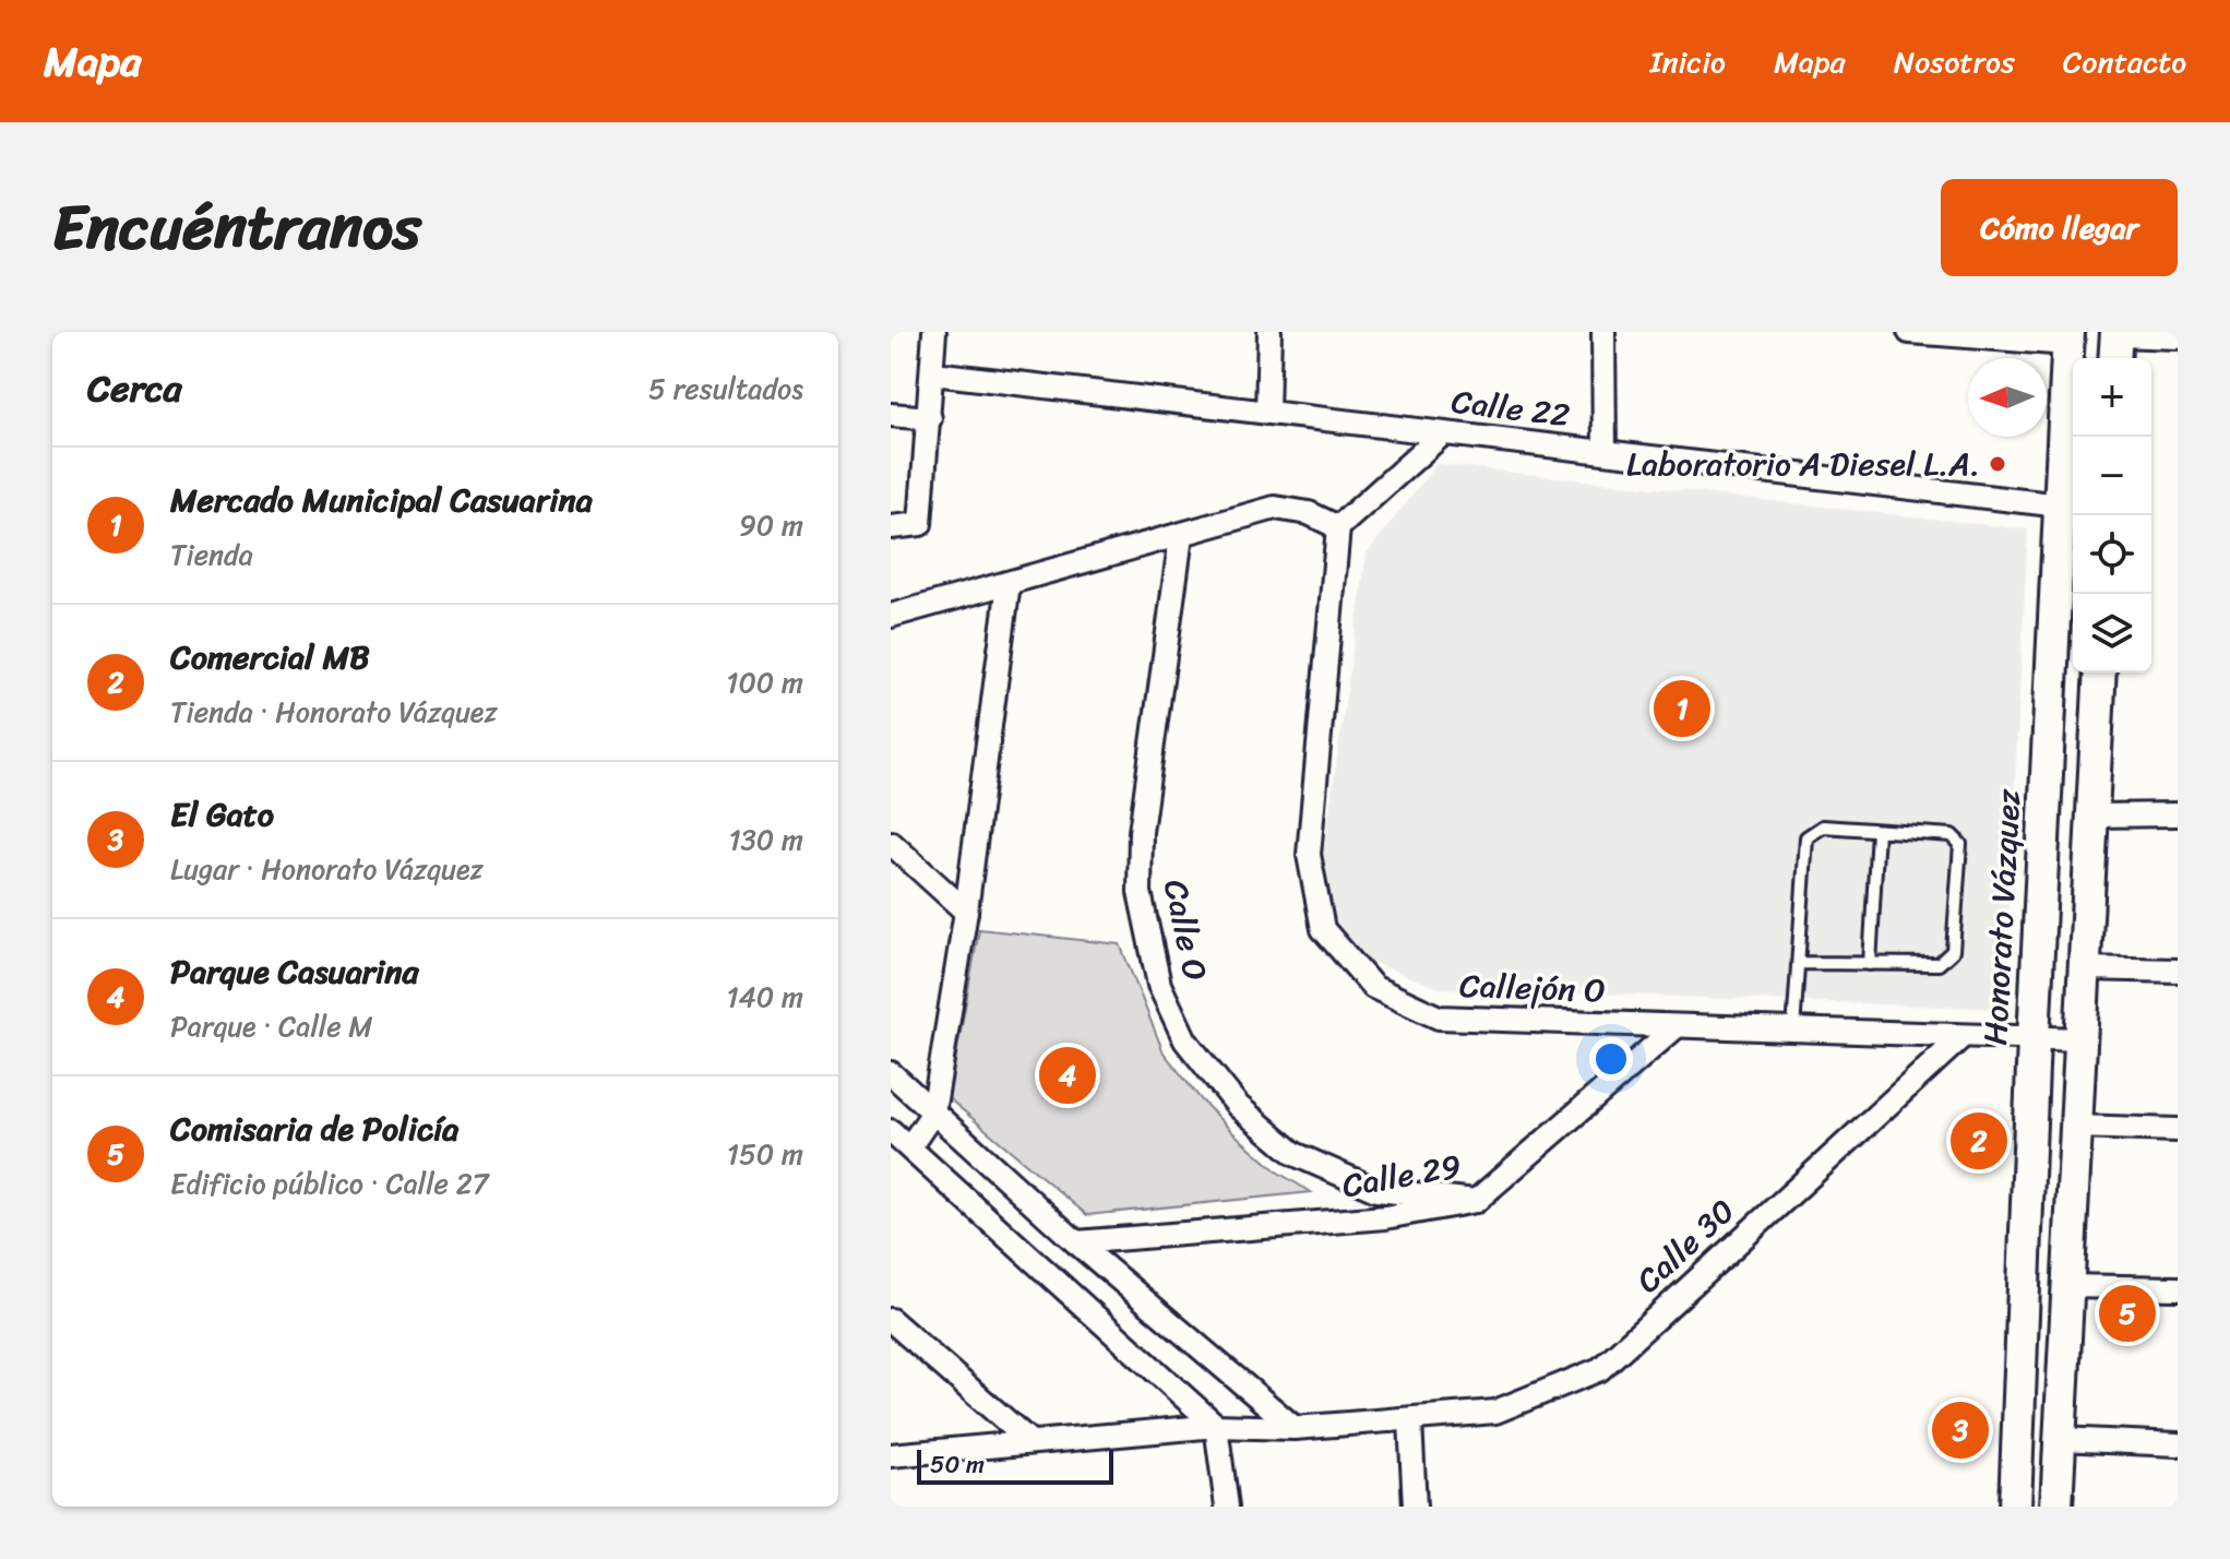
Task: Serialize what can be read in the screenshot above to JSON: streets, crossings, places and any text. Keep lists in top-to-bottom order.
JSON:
{
  "streets": {
    "street": [
      "Calle 22",
      "Honorato Vázquez",
      "Calle O",
      "Callejón O",
      "Calle 29",
      "Calle 30"
    ]
  },
  "crossings": [
    ["Calle 22", "Honorato Vázquez"],
    ["Honorato Vázquez", "Callejón O"],
    ["Calle O", "Calle 29"],
    ["Callejón O", "Calle 29"],
    ["Callejón O", "Calle 30"]
  ],
  "places": ["Laboratorio A Diesel L.A."],
  "scale_bar": "50 m",
  "north": "left",
  "page": {
    "header": "Mapa",
    "nav": [
      "Inicio",
      "Mapa",
      "Nosotros",
      "Contacto"
    ],
    "title": "Encuéntranos",
    "buttons": "Cómo llegar",
    "heading": ["Cerca", "5 resultados"],
    "map_buttons": ["+", "−"],
    "list": [
      {
        "mark": "1",
        "name": "Mercado Municipal Casuarina",
        "note": "Tienda",
        "value": "90 m"
      },
      {
        "mark": "2",
        "name": "Comercial MB",
        "note": "Tienda · Honorato Vázquez",
        "value": "100 m"
      },
      {
        "mark": "3",
        "name": "El Gato",
        "note": "Lugar · Honorato Vázquez",
        "value": "130 m"
      },
      {
        "mark": "4",
        "name": "Parque Casuarina",
        "note": "Parque · Calle M",
        "value": "140 m"
      },
      {
        "mark": "5",
        "name": "Comisaria de Policía",
        "note": "Edificio público · Calle 27",
        "value": "150 m"
      }
    ],
    "pins": [
      "1",
      "4",
      "2",
      "5",
      "3"
    ],
    "scale": "50 m"
  }
}
